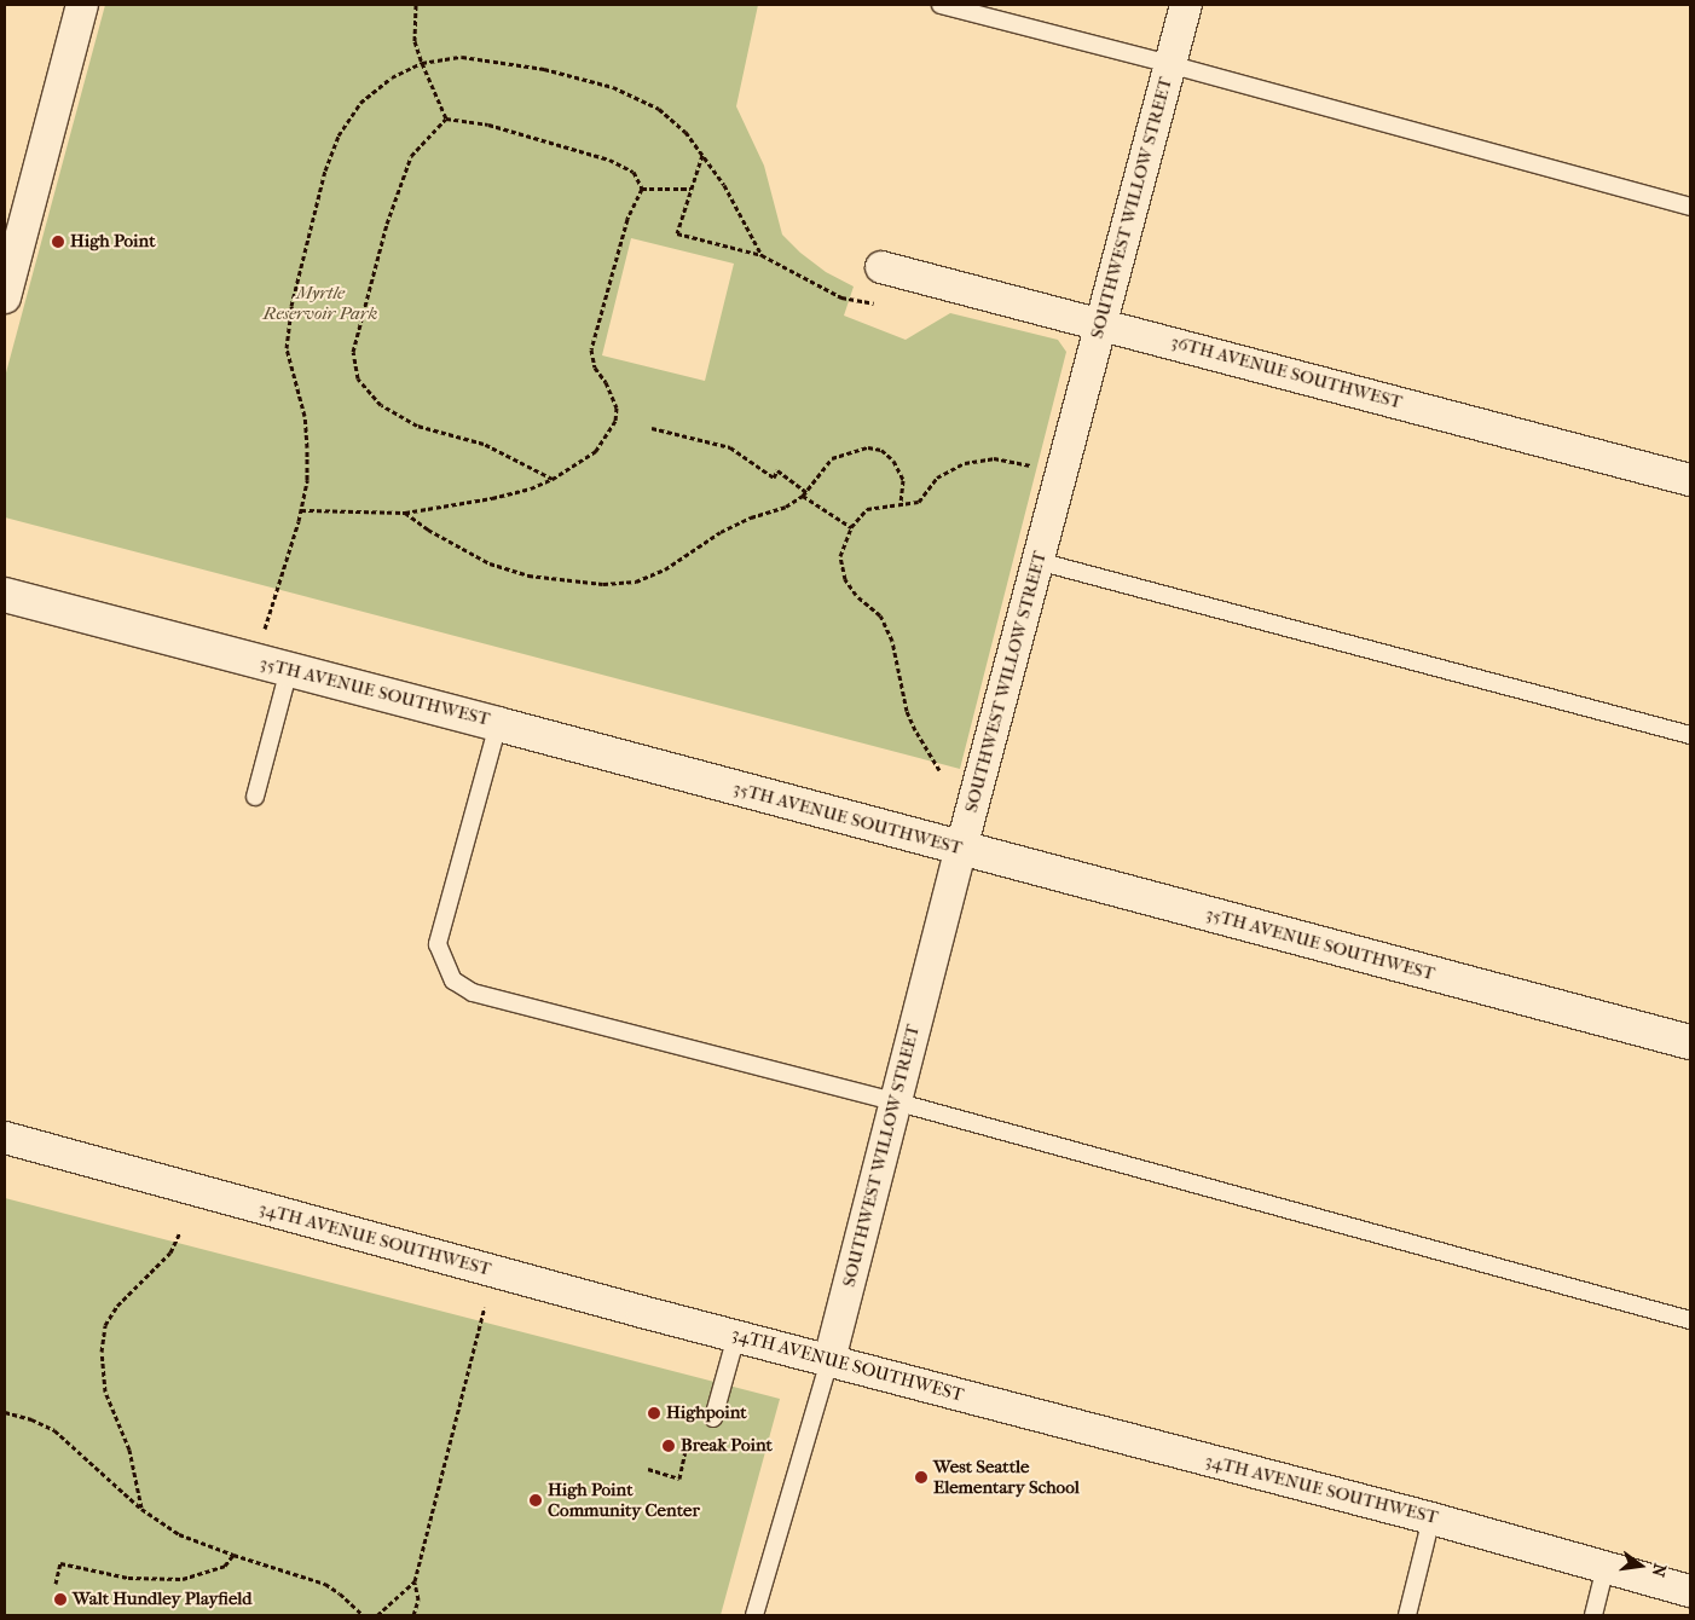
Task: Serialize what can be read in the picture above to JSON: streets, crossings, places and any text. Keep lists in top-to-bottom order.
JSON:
{
  "streets": {
    "main road": ["35TH AVENUE SOUTHWEST"],
    "street": ["SOUTHWEST WILLOW STREET", "36TH AVENUE SOUTHWEST", "34TH AVENUE SOUTHWEST"]
  },
  "crossings": [
    ["SOUTHWEST WILLOW STREET", "36TH AVENUE SOUTHWEST"],
    ["SOUTHWEST WILLOW STREET", "35TH AVENUE SOUTHWEST"],
    ["SOUTHWEST WILLOW STREET", "34TH AVENUE SOUTHWEST"]
  ],
  "parks": ["Myrtle Reservoir Park"],
  "places": [
    "High Point",
    "Highpoint",
    "Break Point",
    "West Seattle Elementary School",
    "High Point Community Center",
    "Walt Hundley Playfield"
  ],
  "north": "right"
}
